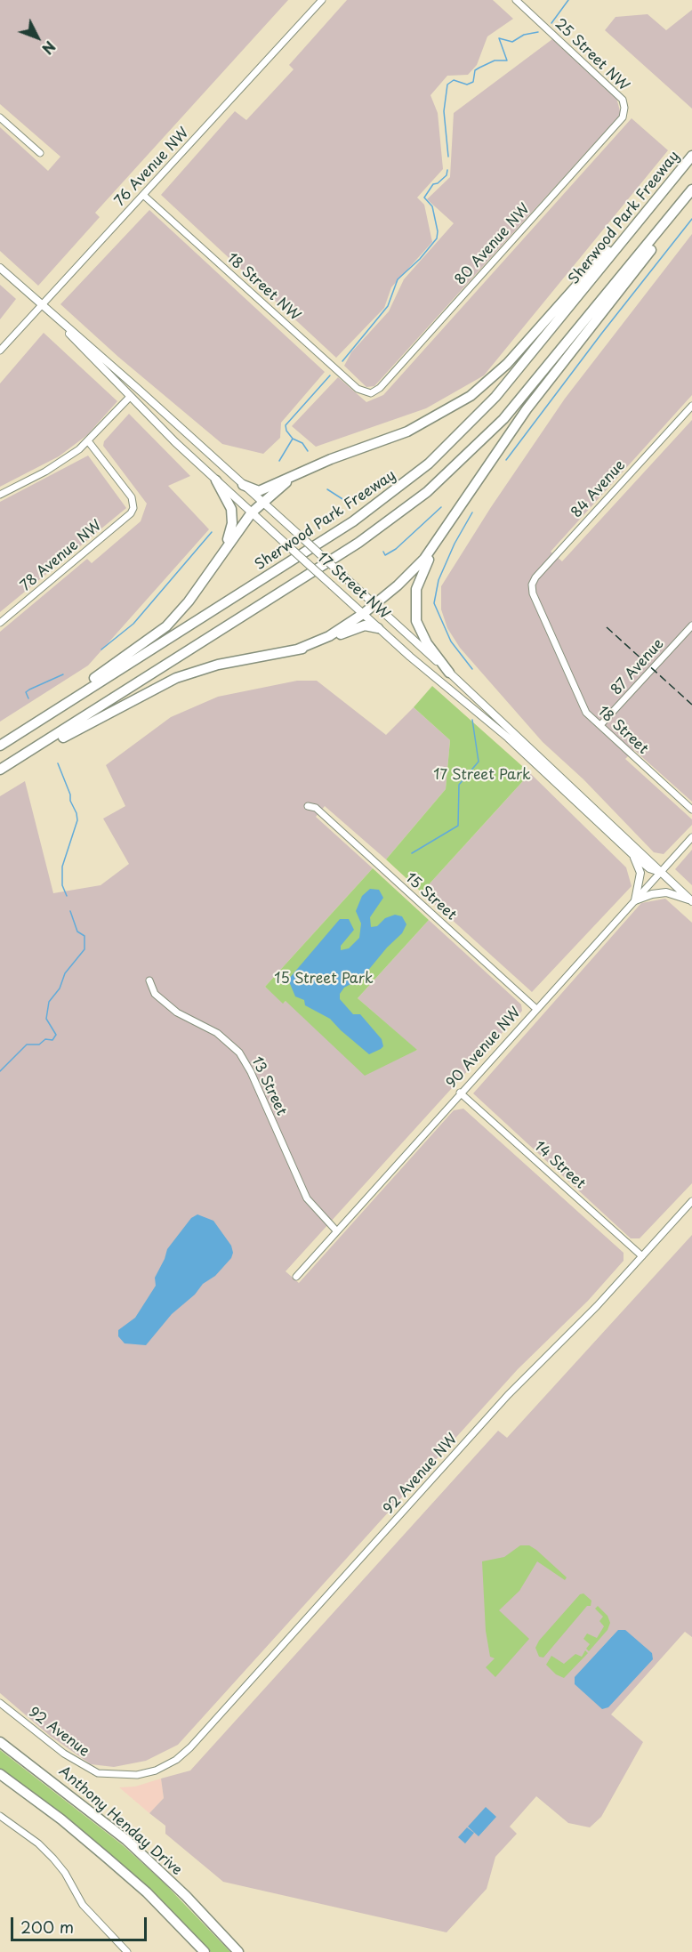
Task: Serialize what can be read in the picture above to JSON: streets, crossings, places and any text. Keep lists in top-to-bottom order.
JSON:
{
  "streets": {
    "highway": ["Sherwood Park Freeway", "Anthony Henday Drive"],
    "main road": ["17 Street NW"],
    "street": [
      "25 Street NW",
      "76 Avenue NW",
      "80 Avenue NW",
      "18 Street NW",
      "84 Avenue",
      "78 Avenue NW",
      "87 Avenue",
      "18 Street",
      "15 Street",
      "90 Avenue NW",
      "13 Street",
      "14 Street",
      "92 Avenue NW",
      "92 Avenue"
    ]
  },
  "crossings": [
    ["25 Street NW", "80 Avenue NW"],
    ["76 Avenue NW", "18 Street NW"],
    ["76 Avenue NW", "17 Street NW"],
    ["80 Avenue NW", "18 Street NW"],
    ["84 Avenue", "18 Street"],
    ["17 Street NW", "90 Avenue NW"],
    ["87 Avenue", "18 Street"],
    ["15 Street", "90 Avenue NW"],
    ["90 Avenue NW", "13 Street"],
    ["90 Avenue NW", "14 Street"],
    ["14 Street", "92 Avenue NW"],
    ["92 Avenue NW", "92 Avenue"]
  ],
  "parks": ["17 Street Park", "15 Street Park"],
  "scale_bar": "200 m",
  "north": "bottom right"
}
